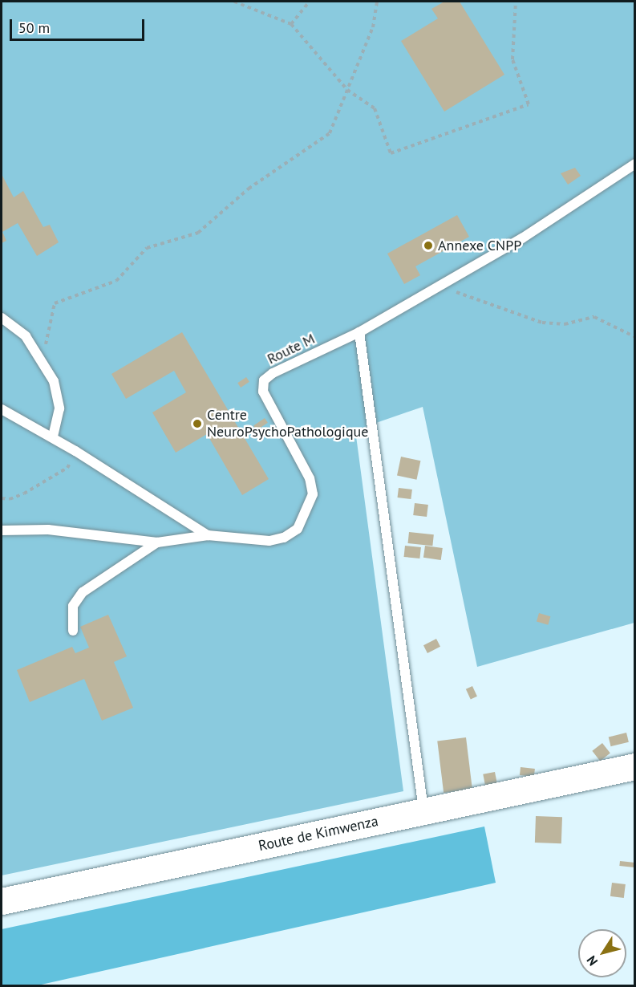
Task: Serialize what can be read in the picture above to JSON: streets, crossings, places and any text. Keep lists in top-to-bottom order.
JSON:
{
  "streets": {
    "street": ["Route de Kimwenza"],
    "lane": ["Route M"]
  },
  "places": ["Annexe CNPP", "Centre NeuroPsychoPathologique"],
  "scale_bar": "50 m",
  "north": "bottom left"
}
